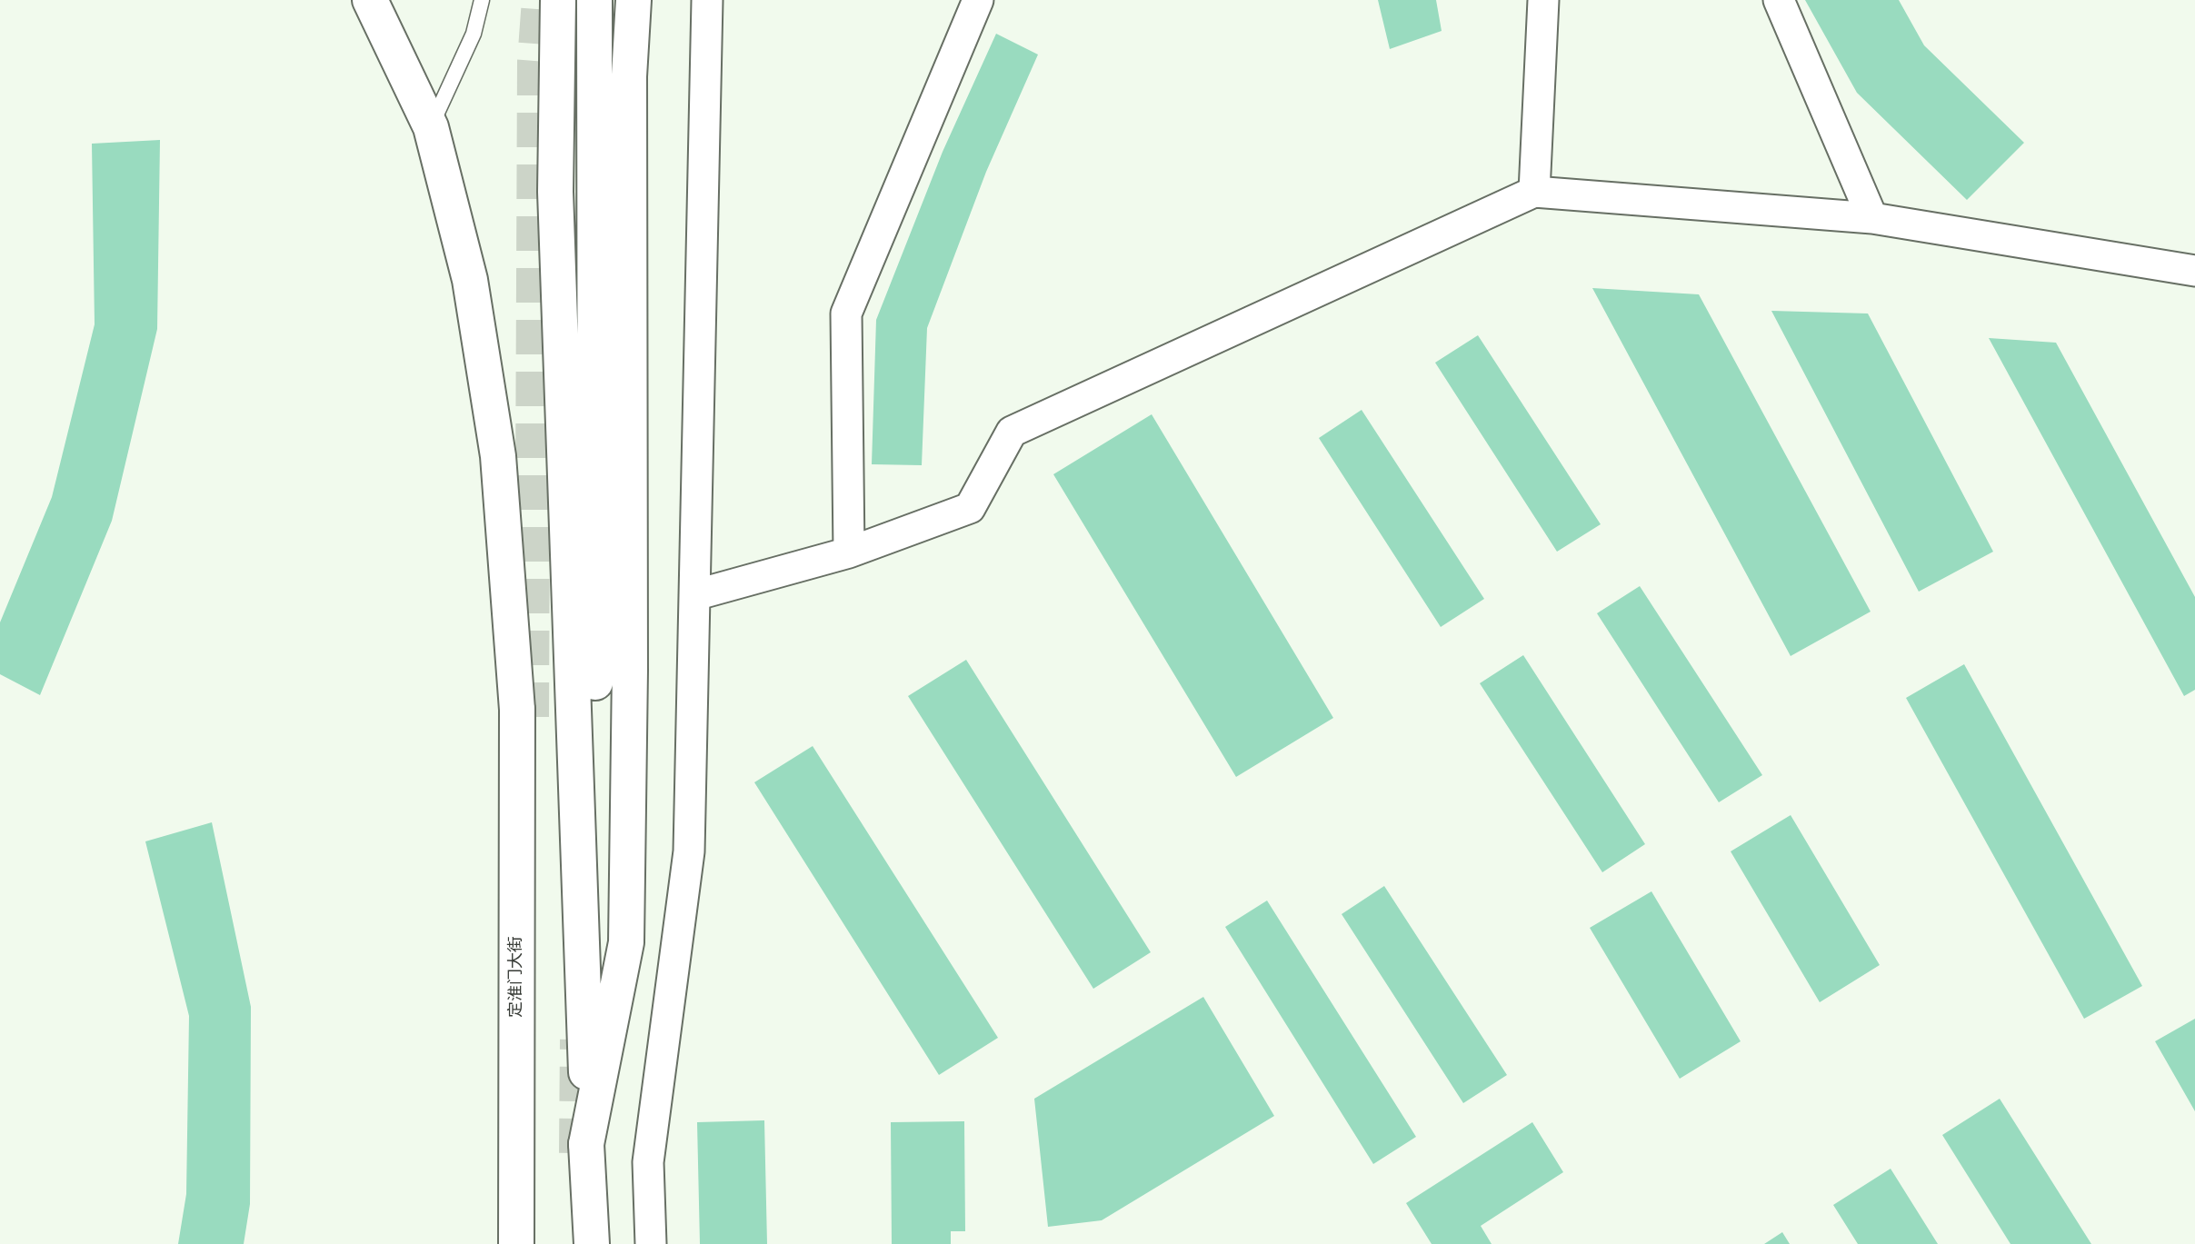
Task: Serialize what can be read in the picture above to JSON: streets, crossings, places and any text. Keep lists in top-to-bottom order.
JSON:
{
  "streets": {
    "main road": ["定淮门大街"]
  }
}
